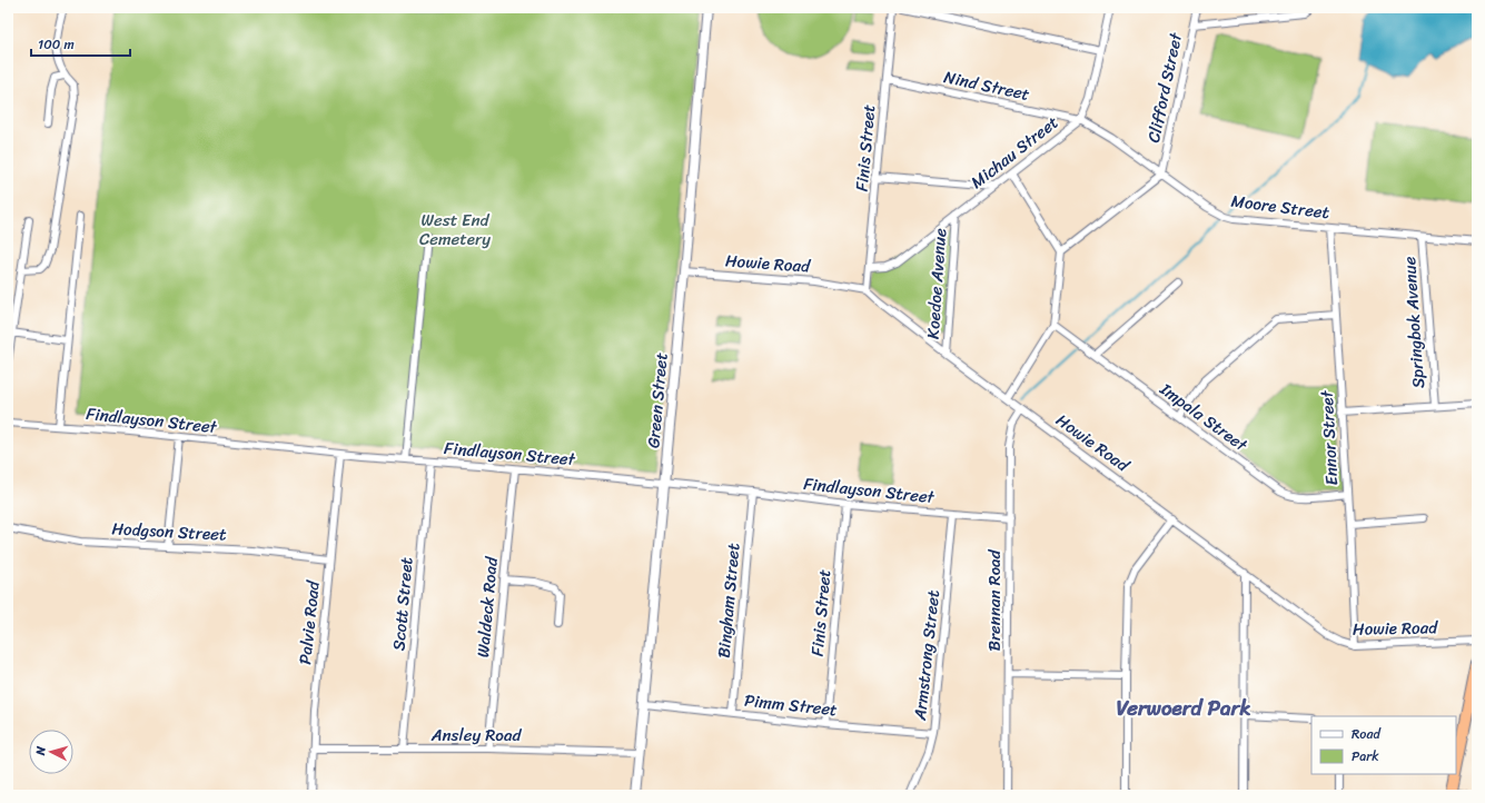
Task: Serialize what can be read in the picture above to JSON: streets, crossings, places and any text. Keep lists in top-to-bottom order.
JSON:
{
  "streets": {
    "street": [
      "Nind Street",
      "Clifford Street",
      "Finis Street",
      "Michau Street",
      "Moore Street",
      "Howie Road",
      "Koedoe Avenue",
      "Springbok Avenue",
      "Green Street",
      "Impala Street",
      "Findlayson Street",
      "Ennor Street",
      "Hodgson Street",
      "Bingham Street",
      "Brennan Road",
      "Scott Street",
      "Waldeck Road",
      "Palvie Road",
      "Armstrong Street",
      "Pimm Street",
      "Ansley Road"
    ]
  },
  "crossings": [
    ["Nind Street", "Finis Street"],
    ["Nind Street", "Michau Street"],
    ["Nind Street", "Moore Street"],
    ["Clifford Street", "Moore Street"],
    ["Finis Street", "Michau Street"],
    ["Finis Street", "Howie Road"],
    ["Finis Street", "Findlayson Street"],
    ["Finis Street", "Pimm Street"],
    ["Michau Street", "Moore Street"],
    ["Michau Street", "Koedoe Avenue"],
    ["Moore Street", "Springbok Avenue"],
    ["Moore Street", "Ennor Street"],
    ["Howie Road", "Koedoe Avenue"],
    ["Howie Road", "Green Street"],
    ["Howie Road", "Ennor Street"],
    ["Howie Road", "Brennan Road"],
    ["Green Street", "Findlayson Street"],
    ["Green Street", "Pimm Street"],
    ["Green Street", "Ansley Road"],
    ["Impala Street", "Ennor Street"],
    ["Findlayson Street", "Bingham Street"],
    ["Findlayson Street", "Brennan Road"],
    ["Findlayson Street", "Scott Street"],
    ["Findlayson Street", "Waldeck Road"],
    ["Findlayson Street", "Palvie Road"],
    ["Findlayson Street", "Armstrong Street"],
    ["Hodgson Street", "Palvie Road"],
    ["Bingham Street", "Pimm Street"],
    ["Scott Street", "Ansley Road"],
    ["Waldeck Road", "Ansley Road"],
    ["Palvie Road", "Ansley Road"],
    ["Armstrong Street", "Pimm Street"]
  ],
  "districts": ["Verwoerd Park"],
  "parks": ["West End Cemetery"],
  "legend": ["Road", "Park"],
  "scale_bar": "100 m",
  "north": "left"
}
